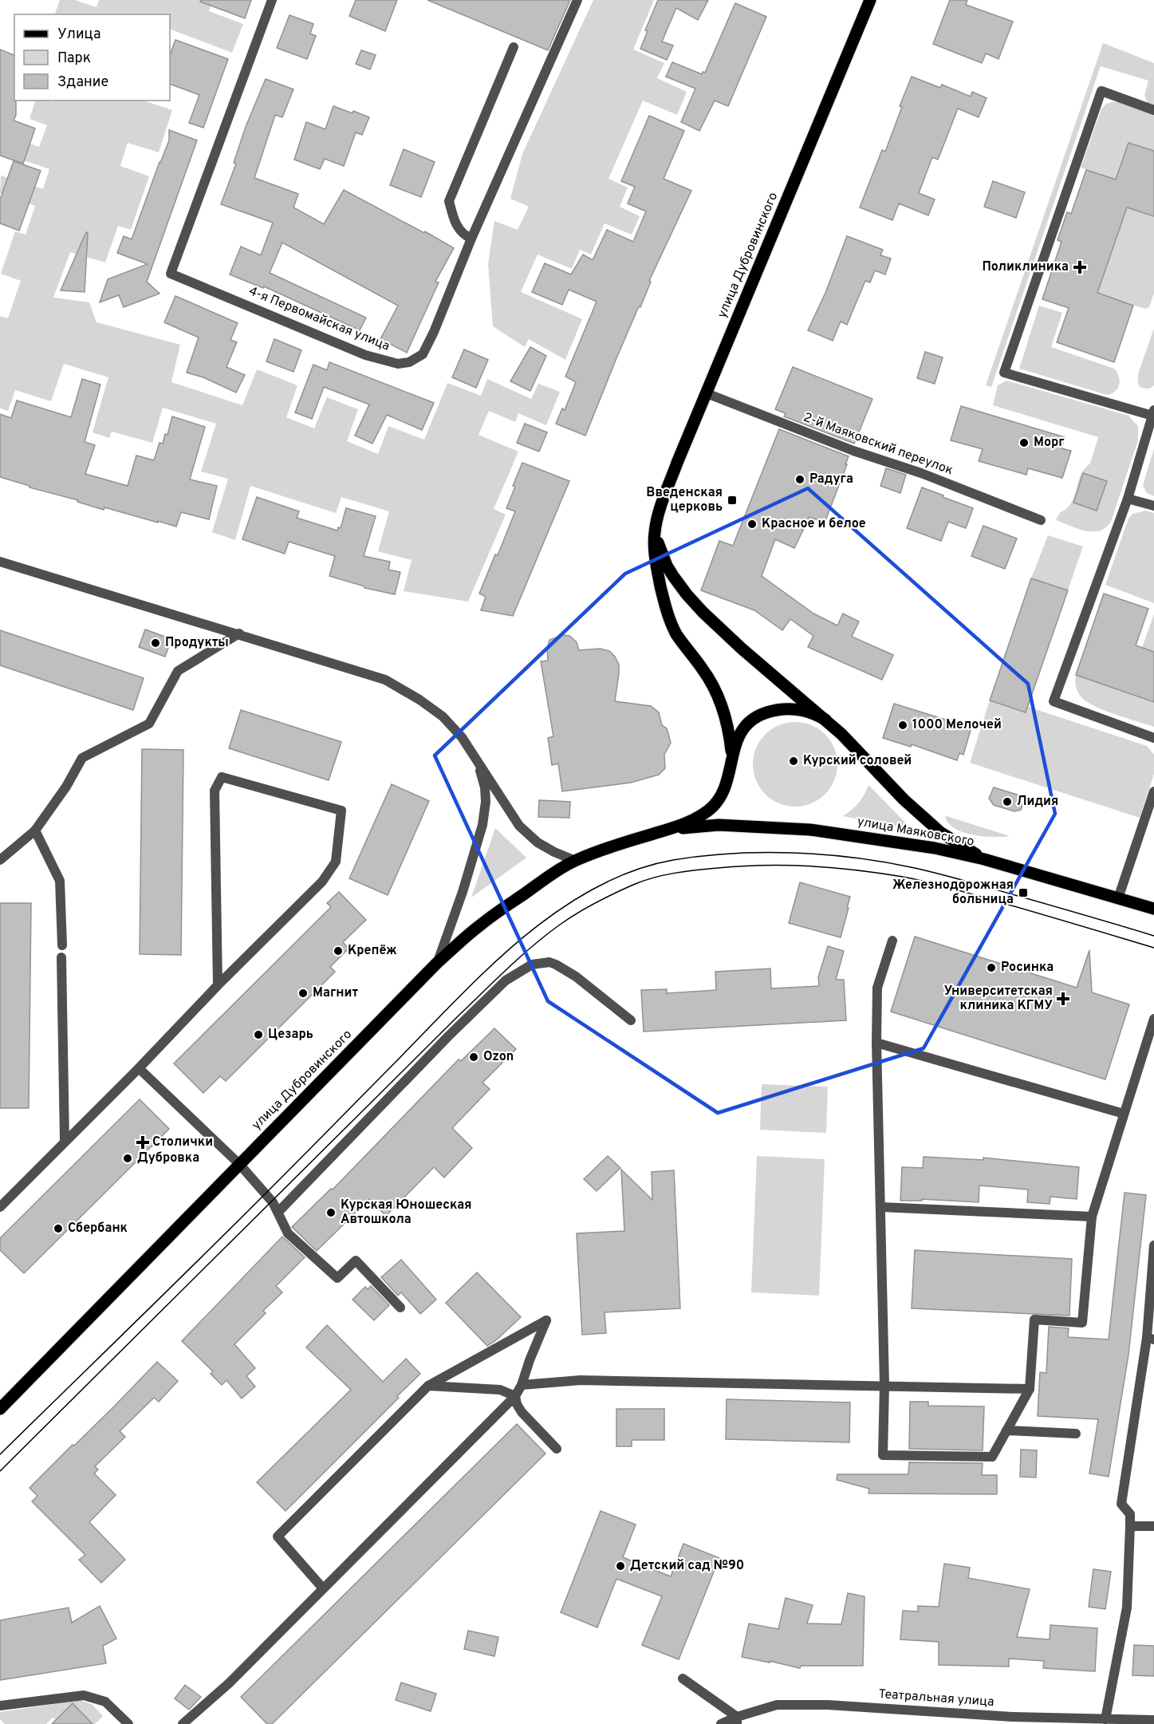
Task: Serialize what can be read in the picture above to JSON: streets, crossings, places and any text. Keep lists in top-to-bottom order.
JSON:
{
  "streets": {
    "main road": ["улица Дубровинского", "улица Маяковского"],
    "street": ["4-я Первомайская улица", "2-й Маяковский переулок", "Театральная улица"]
  },
  "crossings": [
    ["улица Дубровинского", "2-й Маяковский переулок"],
    ["улица Дубровинского", "улица Маяковского"]
  ],
  "places": {
    "health": ["Поликлиника", "Университетская клиника КГМУ", "Столички"],
    "other": [
      "Морг",
      "Радуга",
      "Красное и белое",
      "Продукты",
      "1000 Мелочей",
      "Курский соловей",
      "Лидия",
      "Крепёж",
      "Росинка",
      "Магнит",
      "Цезарь",
      "Ozon",
      "Дубровка",
      "Курская Юношеская Автошкола",
      "Сбербанк",
      "Детский сад №90"
    ],
    "transit": ["Введенская церковь", "Железнодорожная больница"]
  },
  "legend": ["Улица", "Парк", "Здание"]
}
